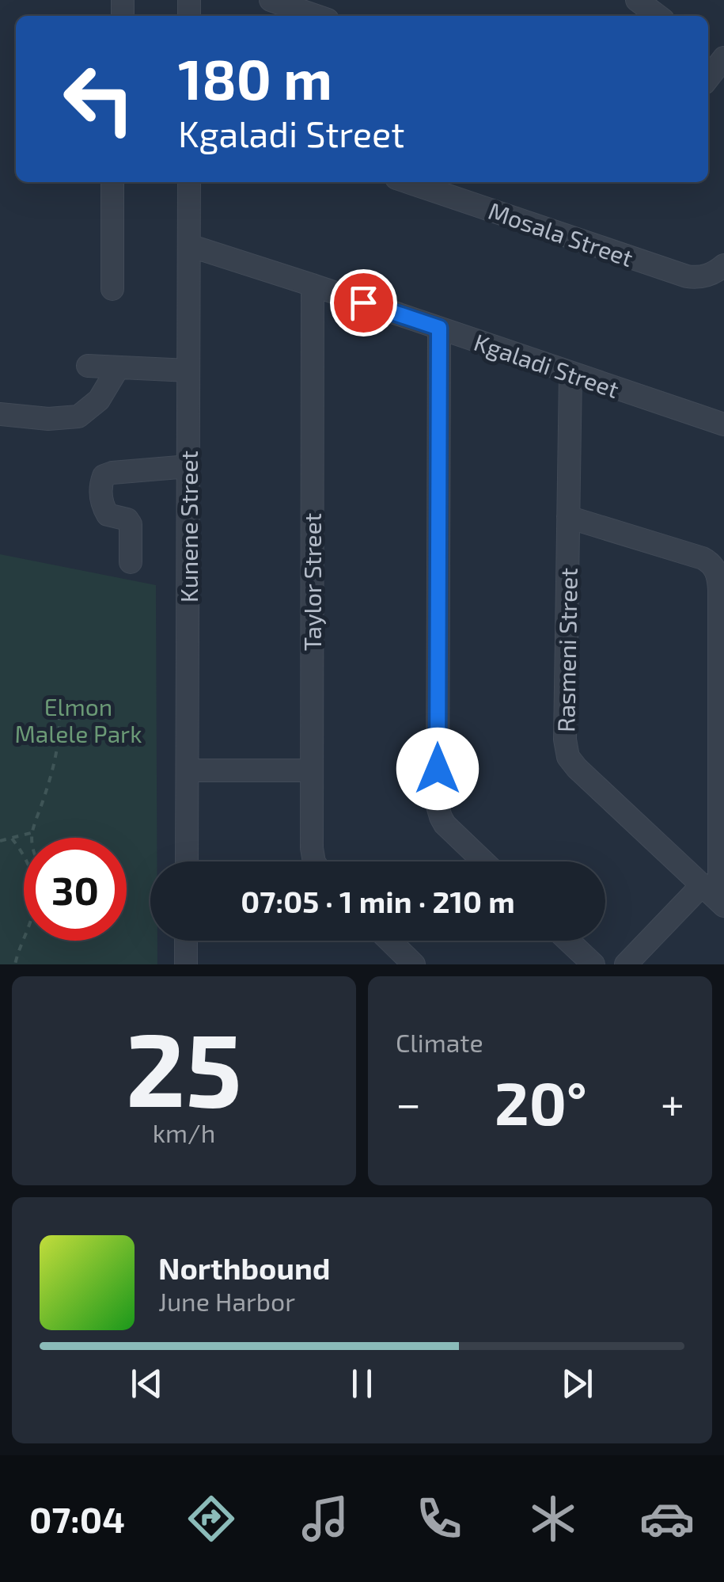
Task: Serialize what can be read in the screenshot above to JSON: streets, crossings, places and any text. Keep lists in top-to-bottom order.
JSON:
{
  "streets": {
    "street": [
      "Mosala Street",
      "Kgaladi Street",
      "Kunene Street",
      "Taylor Street",
      "Rasmeni Street"
    ]
  },
  "crossings": [
    ["Kgaladi Street", "Kunene Street"],
    ["Kgaladi Street", "Taylor Street"],
    ["Kgaladi Street", "Rasmeni Street"]
  ],
  "parks": ["Elmon Malele Park"],
  "page": {
    "turn": ["180 m", "Kgaladi Street"],
    "limit": "30",
    "trip": "07:05 · 1 min · 210 m",
    "tile": [
      ["25", "km/h"],
      "Climate"
    ],
    "heat": ["−", "20°", "+"],
    "song": ["Northbound", "June Harbor"],
    "tabs": "07:04"
  }
}
